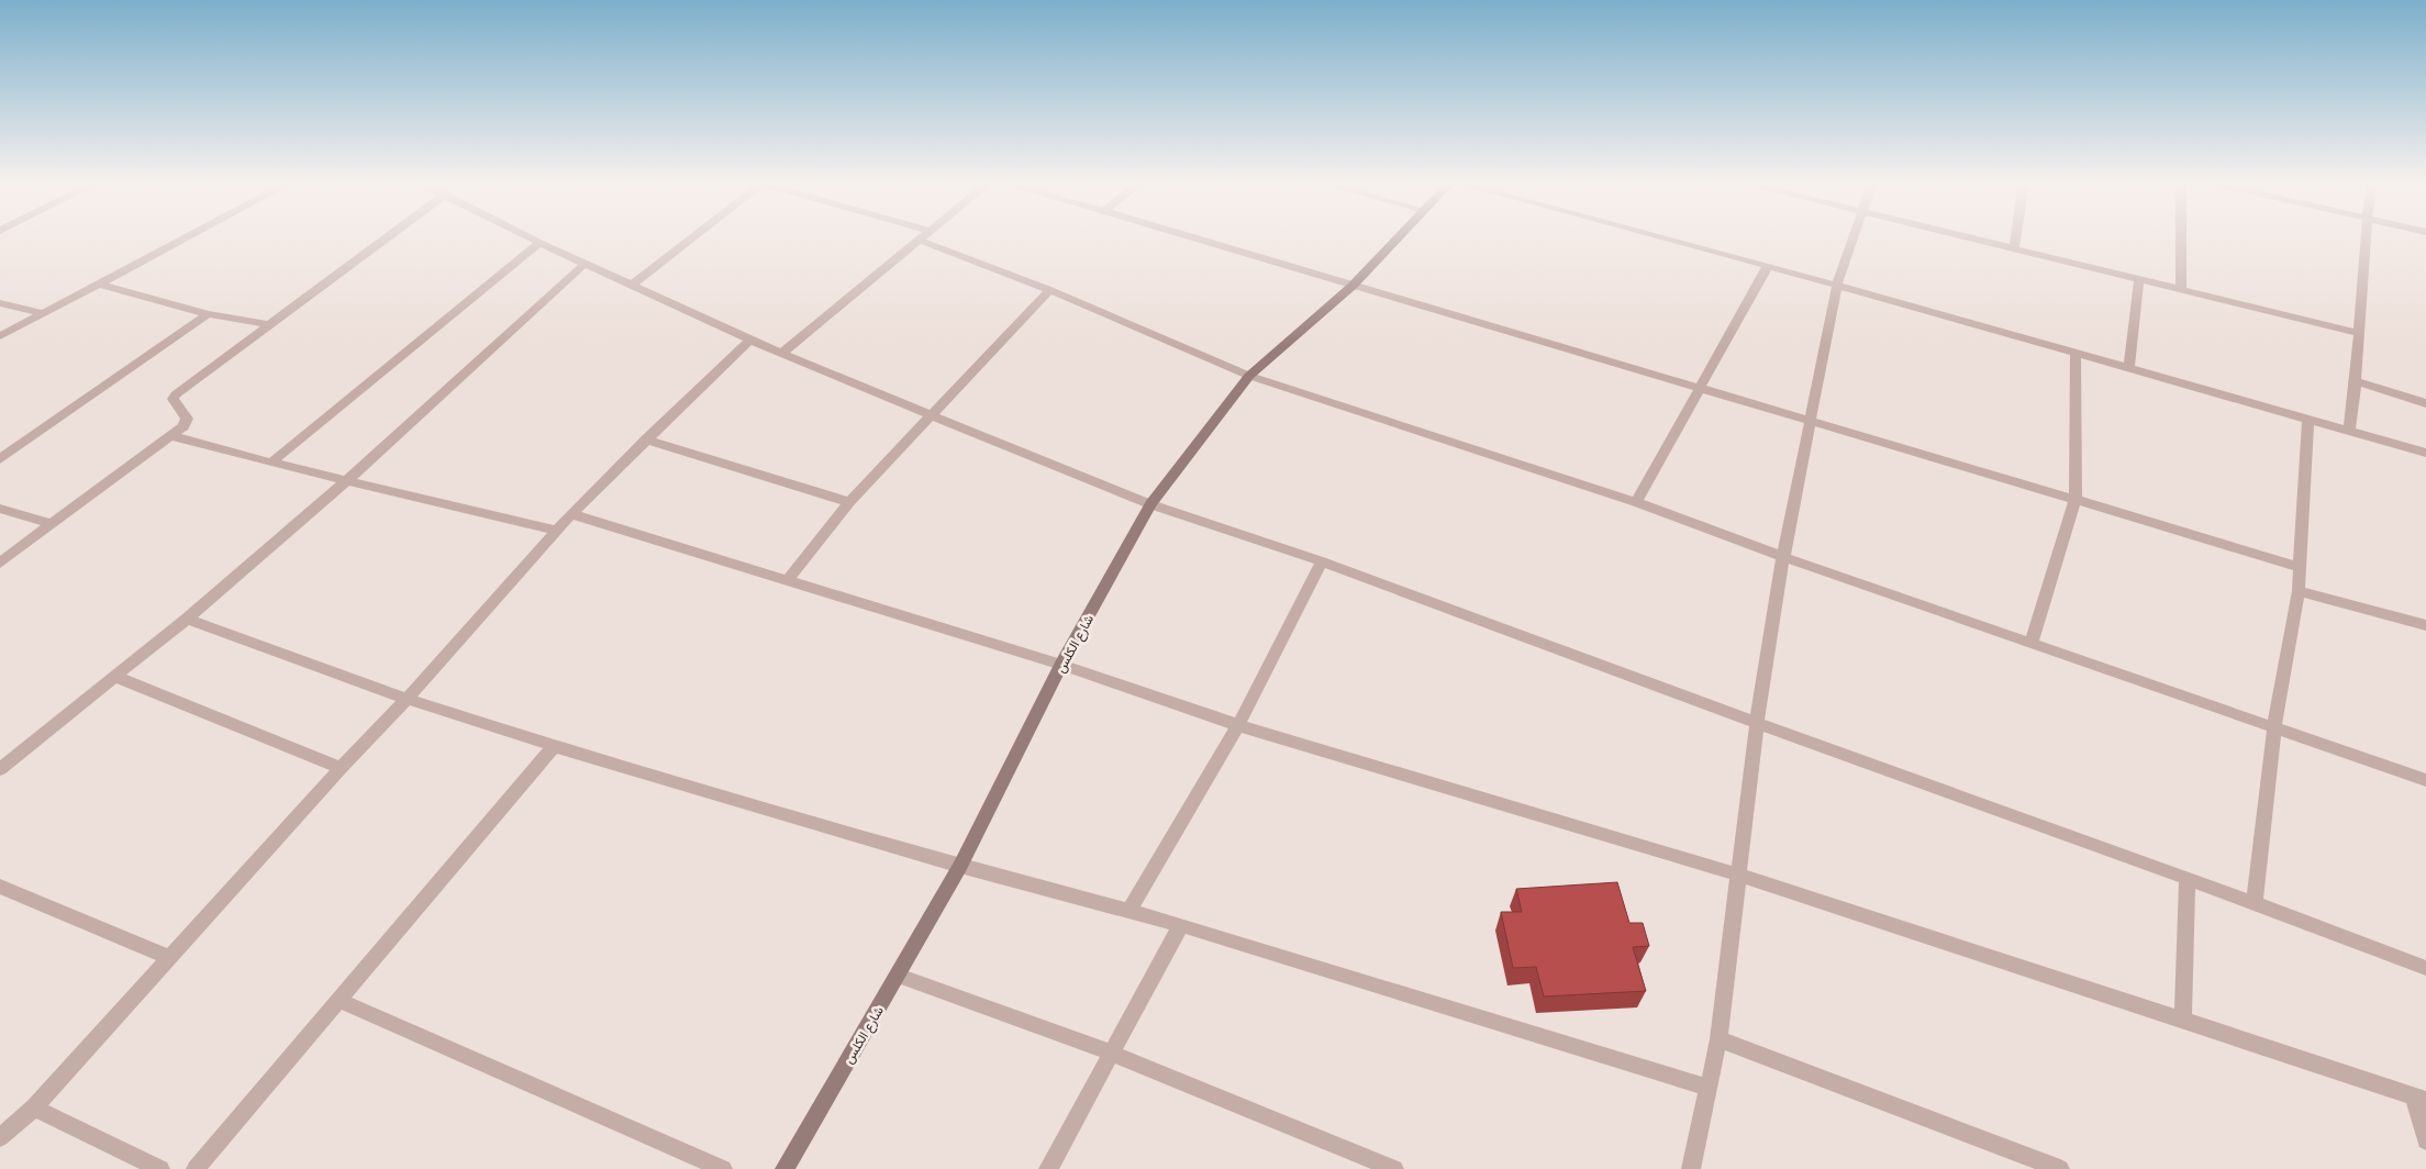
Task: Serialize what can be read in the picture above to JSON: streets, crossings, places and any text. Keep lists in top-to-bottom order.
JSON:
{
  "streets": {
    "street": ["شارع الكلس"]
  }
}
